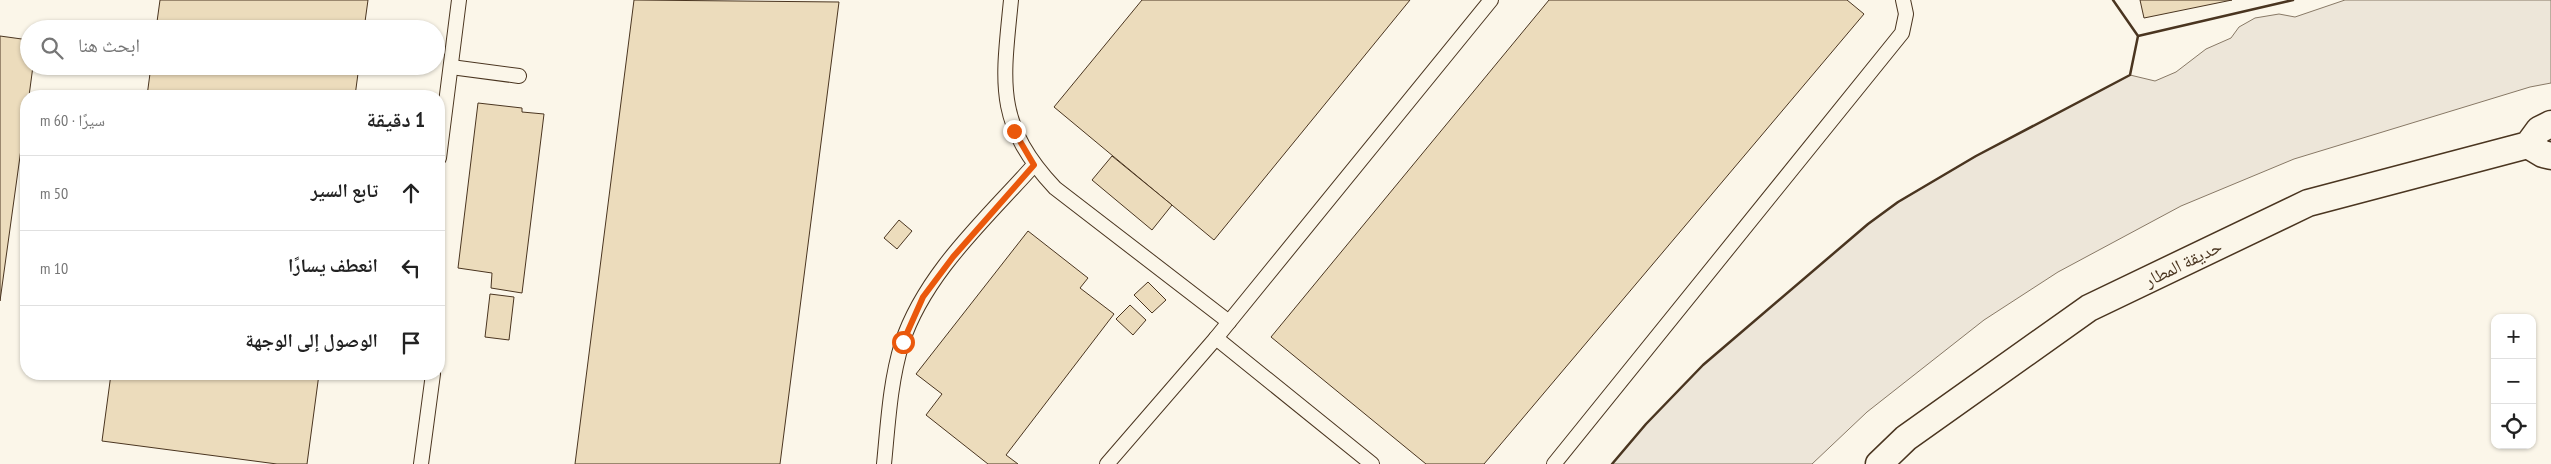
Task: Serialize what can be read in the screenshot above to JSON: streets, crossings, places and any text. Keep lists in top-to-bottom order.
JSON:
{
  "streets": {
    "street": ["حديقة المطار"]
  },
  "page": {
    "search": "ابحث هنا",
    "heading": ["1 دقيقة", "سيرًا · 60 m"],
    "list": [
      ["تابع السير", "50 m"],
      ["انعطف يسارًا", "10 m"],
      "الوصول إلى الوجهة"
    ],
    "map_buttons": ["+", "−"]
  }
}
